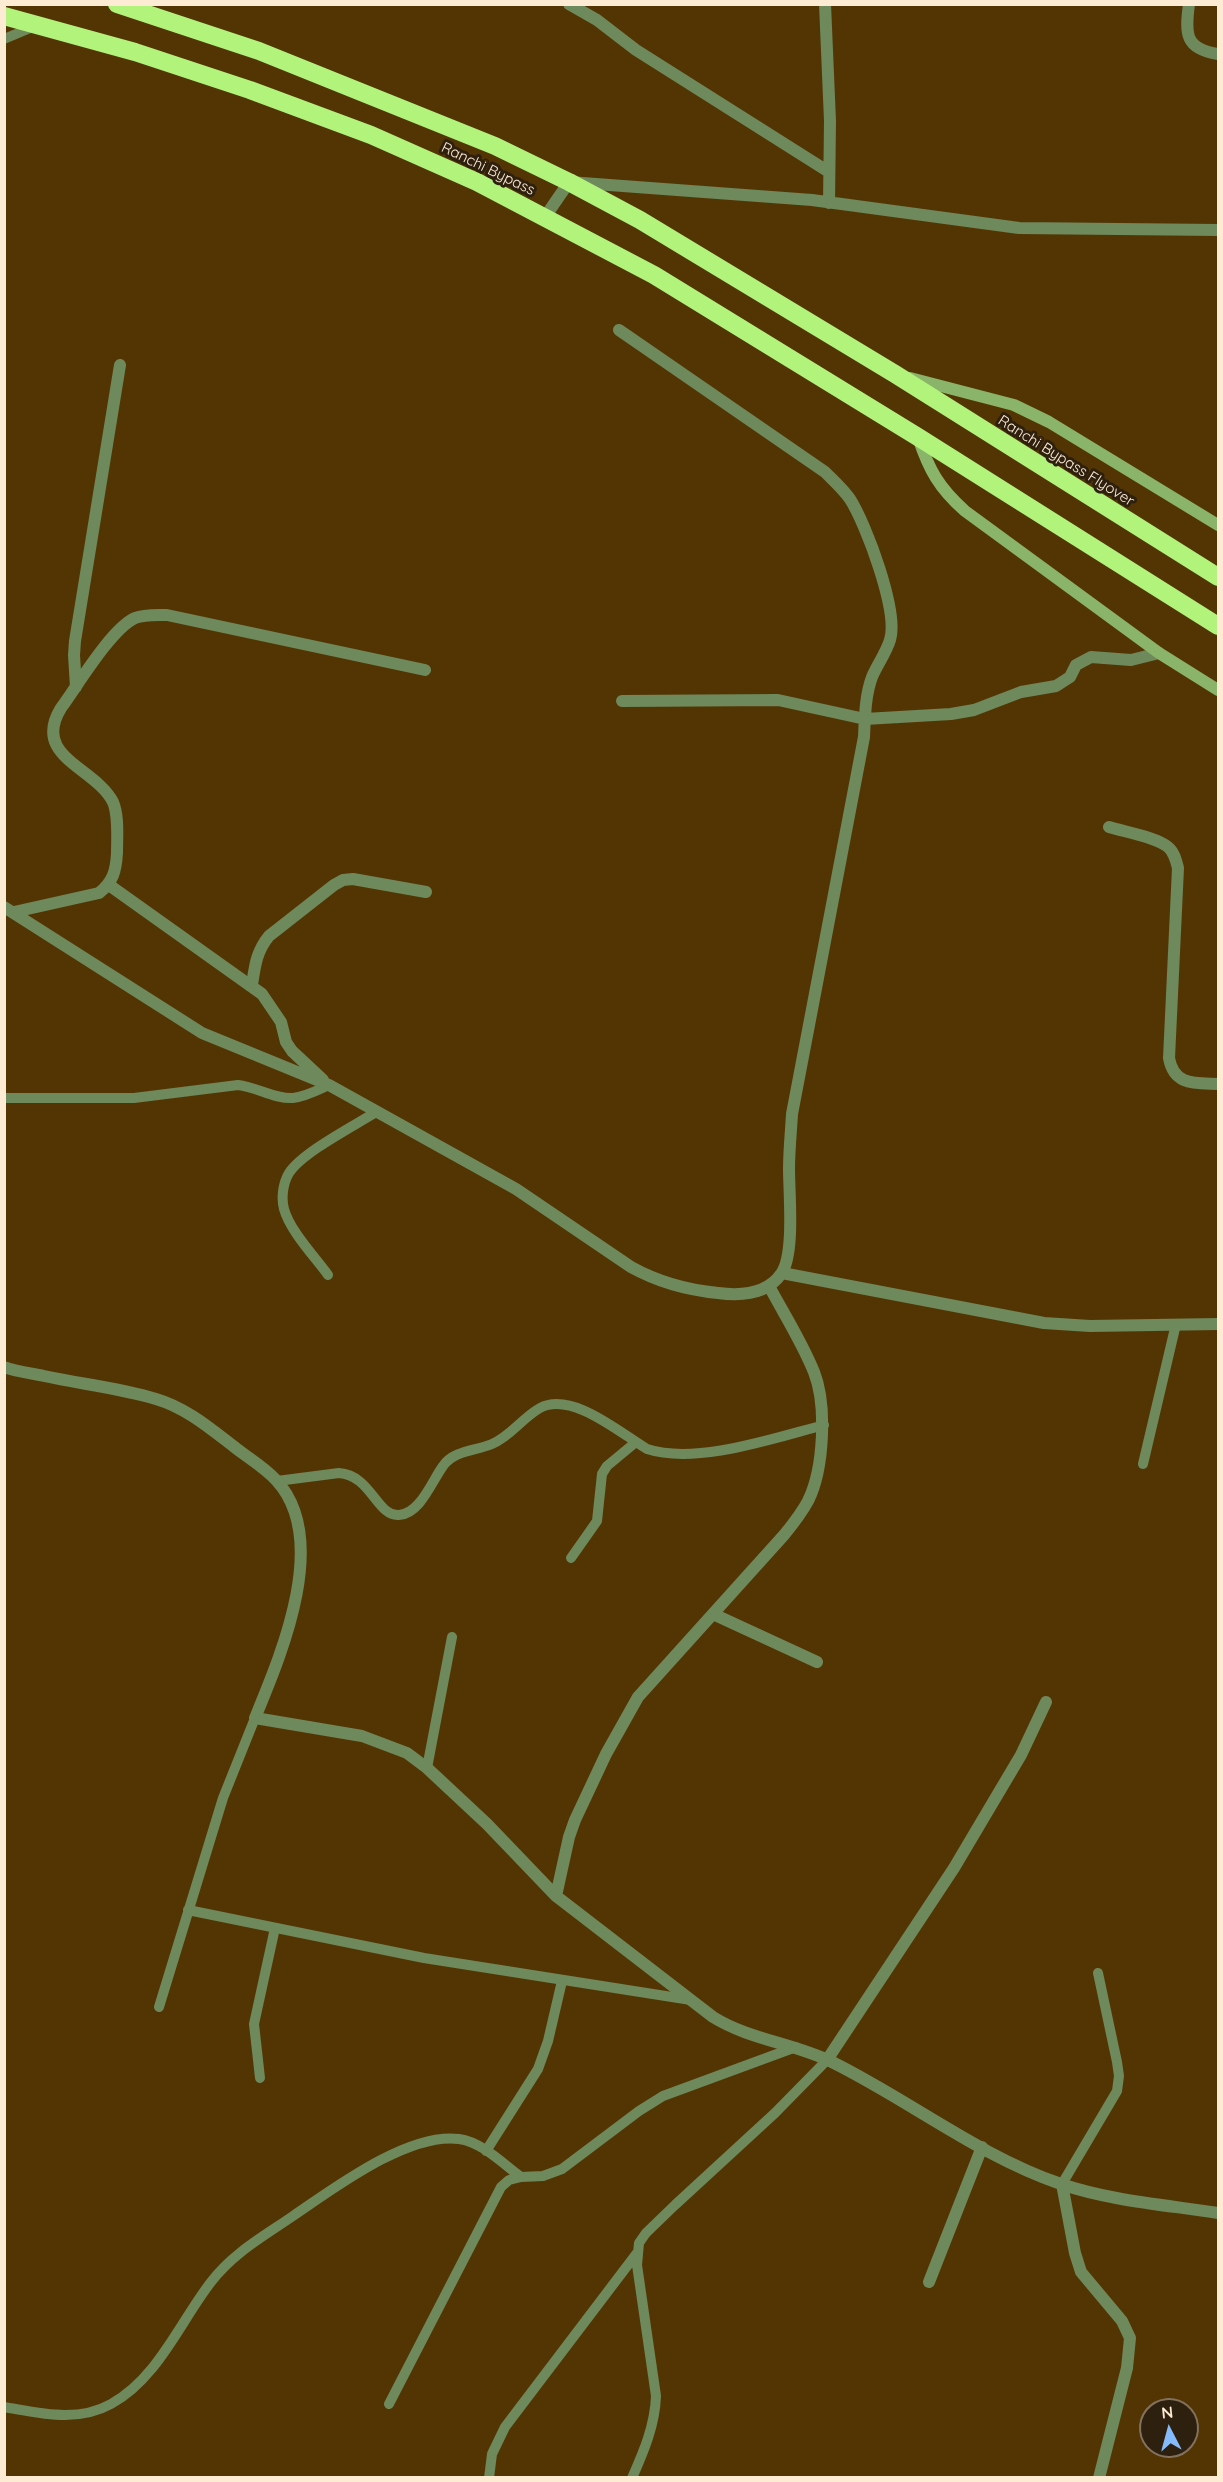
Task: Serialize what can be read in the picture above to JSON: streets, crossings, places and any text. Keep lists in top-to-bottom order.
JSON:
{
  "streets": {
    "highway": ["Ranchi Bypass", "Ranchi Bypass Flyover"]
  },
  "crossings": [
    ["Ranchi Bypass", "Ranchi Bypass Flyover"]
  ],
  "north": "top"
}
